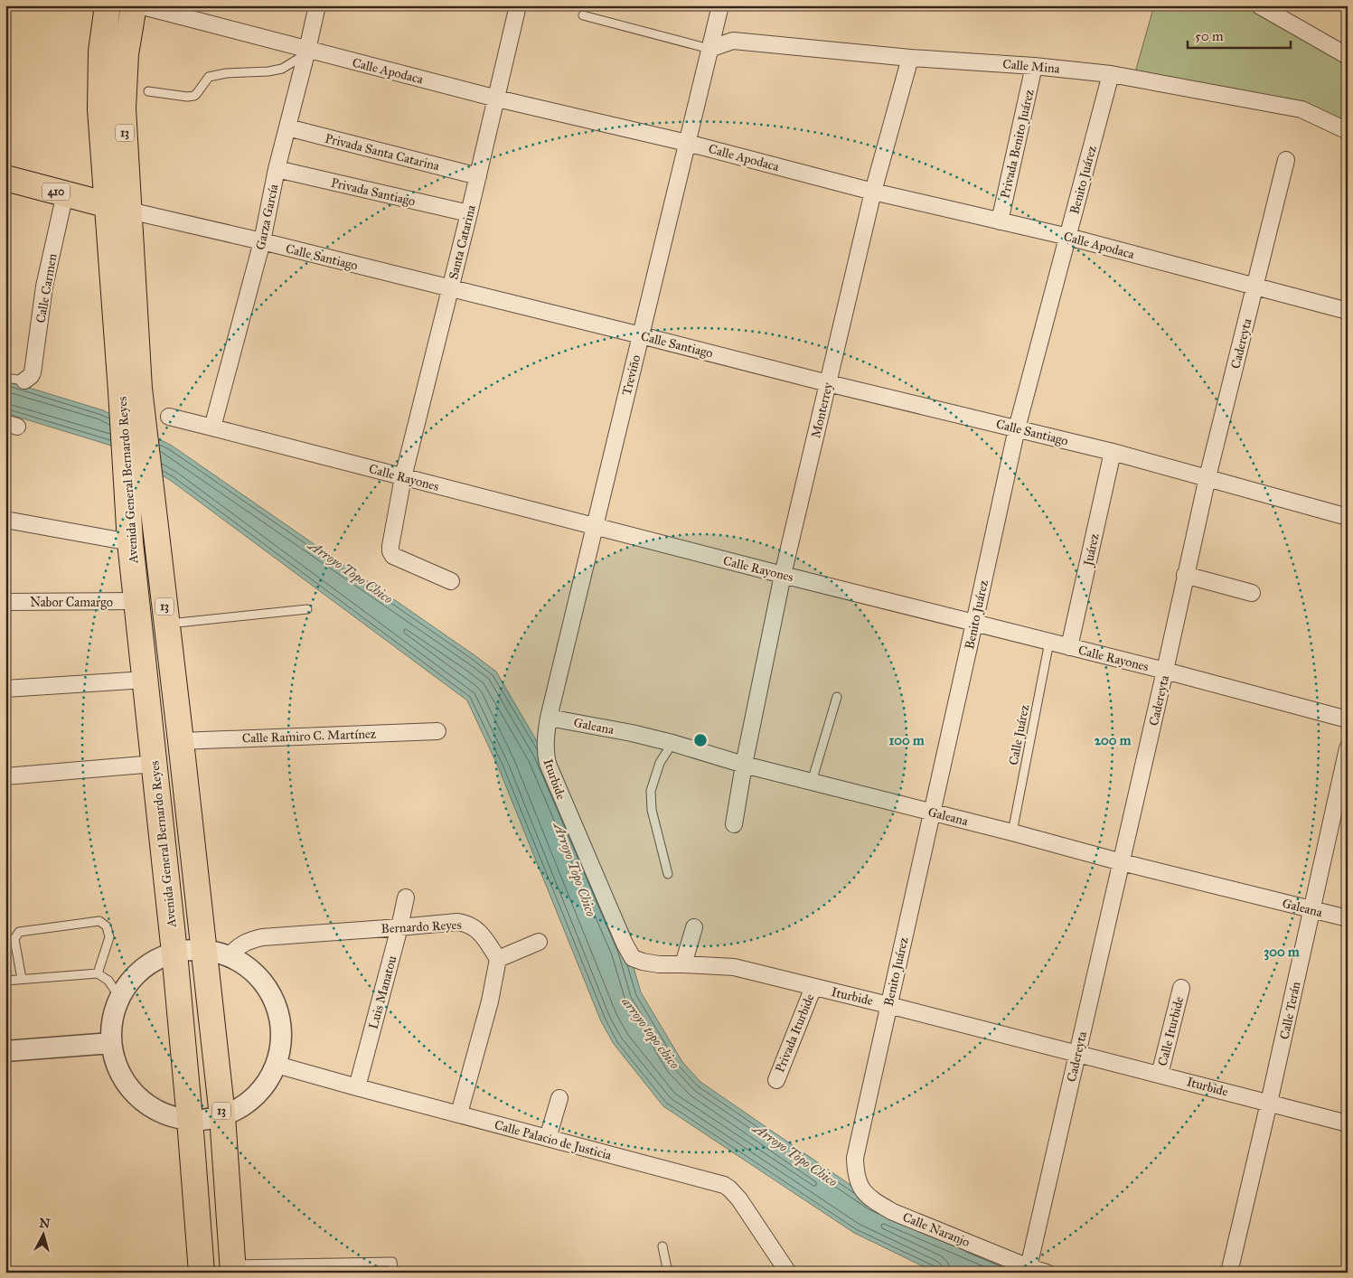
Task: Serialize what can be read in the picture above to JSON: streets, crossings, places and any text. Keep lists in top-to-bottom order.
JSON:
{
  "streets": {
    "main road": [
      "13",
      "410",
      "Calle Santiago",
      "Avenida General Bernardo Reyes"
    ],
    "street": [
      "Calle Mina",
      "Calle Apodaca",
      "Privada Benito Juárez",
      "Privada Santa Catarina",
      "Benito Juárez",
      "Privada Santiago",
      "Garza García",
      "Santa Catarina",
      "Calle Carmen",
      "Cadereyta",
      "Treviño",
      "Monterrey",
      "Calle Rayones",
      "Juárez",
      "Nabor Camargo",
      "Galeana",
      "Calle Ramiro C. Martínez",
      "Iturbide",
      "Bernardo Reyes",
      "Luis Manatou",
      "Calle Terán",
      "Calle Iturbide",
      "Privada Iturbide",
      "Calle Palacio de Justicia",
      "Calle Naranjo"
    ],
    "lane": ["Calle Juárez"]
  },
  "crossings": [
    ["Calle Mina", "Privada Benito Juárez"],
    ["Calle Mina", "Benito Juárez"],
    ["Calle Mina", "Treviño"],
    ["Calle Mina", "Monterrey"],
    ["Calle Apodaca", "Privada Benito Juárez"],
    ["Calle Apodaca", "Benito Juárez"],
    ["Calle Apodaca", "Garza García"],
    ["Calle Apodaca", "Santa Catarina"],
    ["Calle Apodaca", "Cadereyta"],
    ["Calle Apodaca", "Treviño"],
    ["Calle Apodaca", "Monterrey"],
    ["13", "Avenida General Bernardo Reyes"],
    ["13", "Bernardo Reyes"],
    ["13", "Calle Palacio de Justicia"],
    ["Privada Santa Catarina", "Garza García"],
    ["Privada Santa Catarina", "Santa Catarina"],
    ["Benito Juárez", "Calle Santiago"],
    ["Benito Juárez", "Calle Rayones"],
    ["Benito Juárez", "Galeana"],
    ["Benito Juárez", "Iturbide"],
    ["Benito Juárez", "Calle Naranjo"],
    ["Privada Santiago", "Garza García"],
    ["Privada Santiago", "Santa Catarina"],
    ["Garza García", "Calle Santiago"],
    ["Garza García", "Calle Rayones"],
    ["Santa Catarina", "Calle Santiago"],
    ["Santa Catarina", "Calle Rayones"],
    ["Calle Santiago", "Calle Carmen"],
    ["Calle Santiago", "Cadereyta"],
    ["Calle Santiago", "Treviño"],
    ["Calle Santiago", "Monterrey"],
    ["Calle Santiago", "Avenida General Bernardo Reyes"],
    ["Calle Santiago", "Juárez"],
    ["Cadereyta", "Calle Rayones"],
    ["Cadereyta", "Galeana"],
    ["Cadereyta", "Iturbide"],
    ["Cadereyta", "Calle Naranjo"],
    ["Treviño", "Calle Rayones"],
    ["Treviño", "Galeana"],
    ["Treviño", "Iturbide"],
    ["Monterrey", "Calle Rayones"],
    ["Monterrey", "Galeana"],
    ["Calle Rayones", "Juárez"],
    ["Calle Rayones", "Calle Juárez"],
    ["Avenida General Bernardo Reyes", "Nabor Camargo"],
    ["Avenida General Bernardo Reyes", "Calle Ramiro C. Martínez"],
    ["Galeana", "Calle Juárez"],
    ["Galeana", "Iturbide"],
    ["Galeana", "Calle Terán"],
    ["Iturbide", "Calle Terán"],
    ["Iturbide", "Calle Iturbide"],
    ["Iturbide", "Privada Iturbide"],
    ["Bernardo Reyes", "Luis Manatou"],
    ["Luis Manatou", "Calle Palacio de Justicia"]
  ],
  "water": ["Arroyo Topo Chico", "arroyo topo chico"],
  "scale_bar": "50 m",
  "north": "top",
  "rings": ["100 m", "200 m", "300 m"]
}
